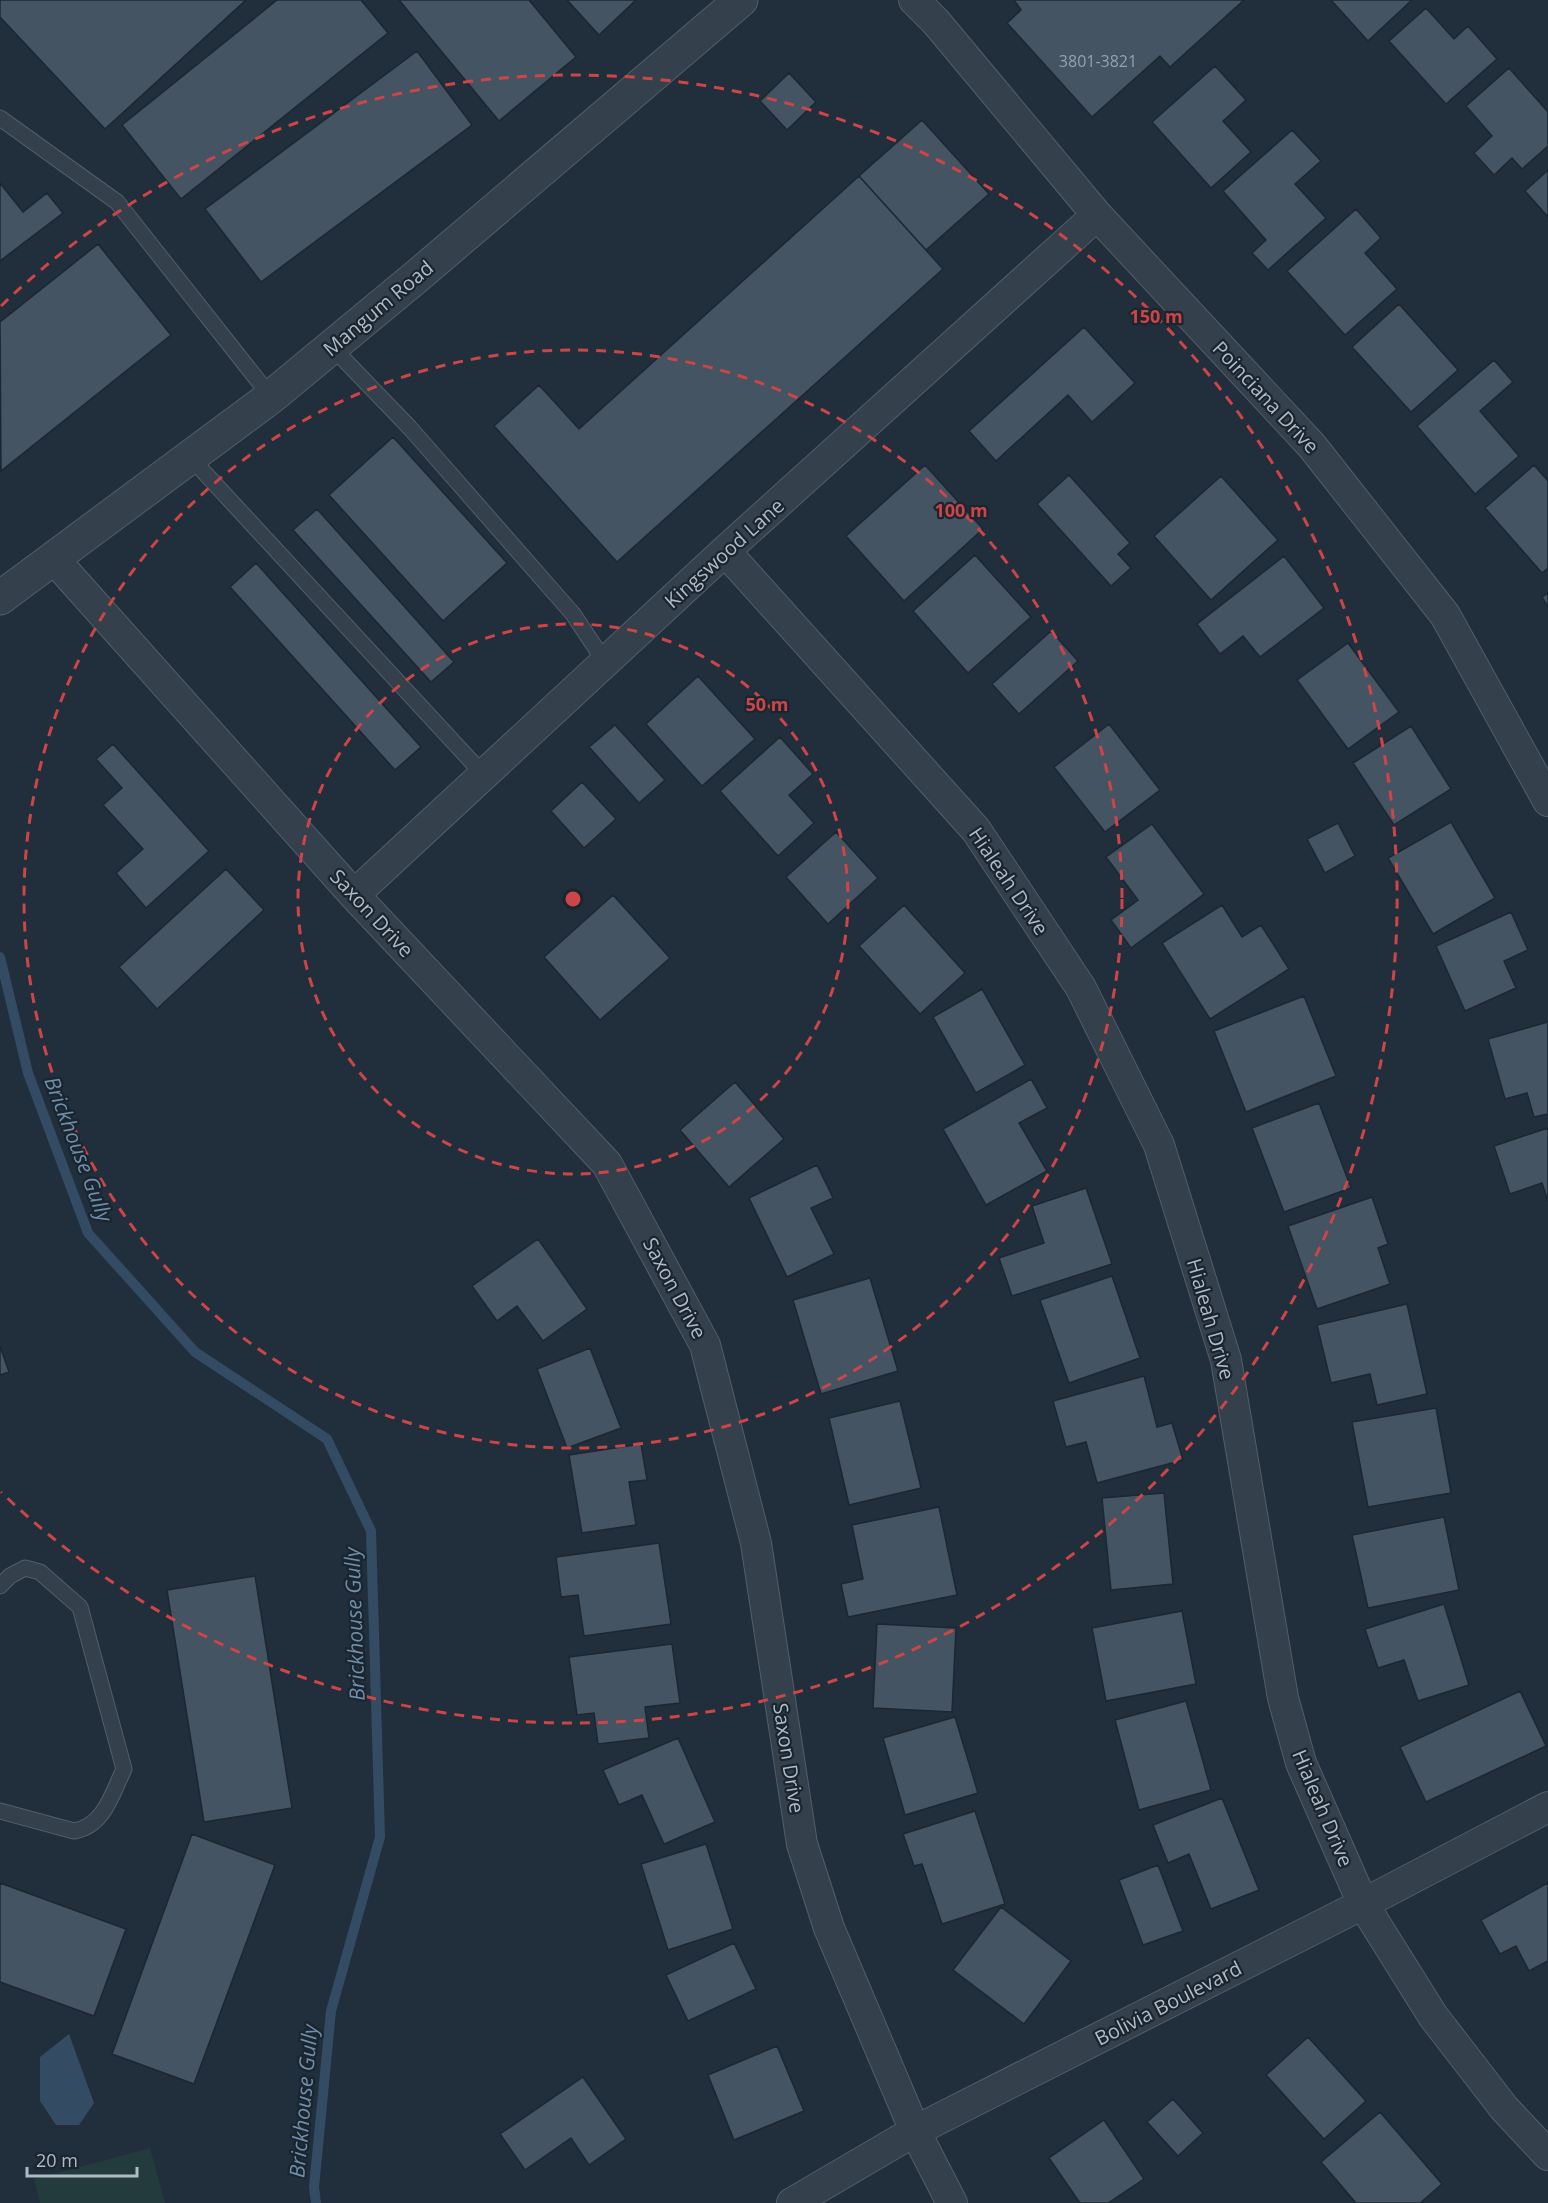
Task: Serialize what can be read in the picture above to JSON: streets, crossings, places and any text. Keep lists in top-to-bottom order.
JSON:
{
  "streets": {
    "street": [
      "Mangum Road",
      "Poinciana Drive",
      "Kingswood Lane",
      "Hialeah Drive",
      "Saxon Drive",
      "Bolivia Boulevard"
    ]
  },
  "crossings": [
    ["Mangum Road", "Saxon Drive"],
    ["Poinciana Drive", "Kingswood Lane"],
    ["Kingswood Lane", "Hialeah Drive"],
    ["Kingswood Lane", "Saxon Drive"],
    ["Hialeah Drive", "Bolivia Boulevard"],
    ["Saxon Drive", "Bolivia Boulevard"]
  ],
  "water": ["Brickhouse Gully"],
  "house_numbers": ["3801-3821"],
  "scale_bar": "20 m",
  "rings": ["150 m", "100 m", "50 m"]
}
